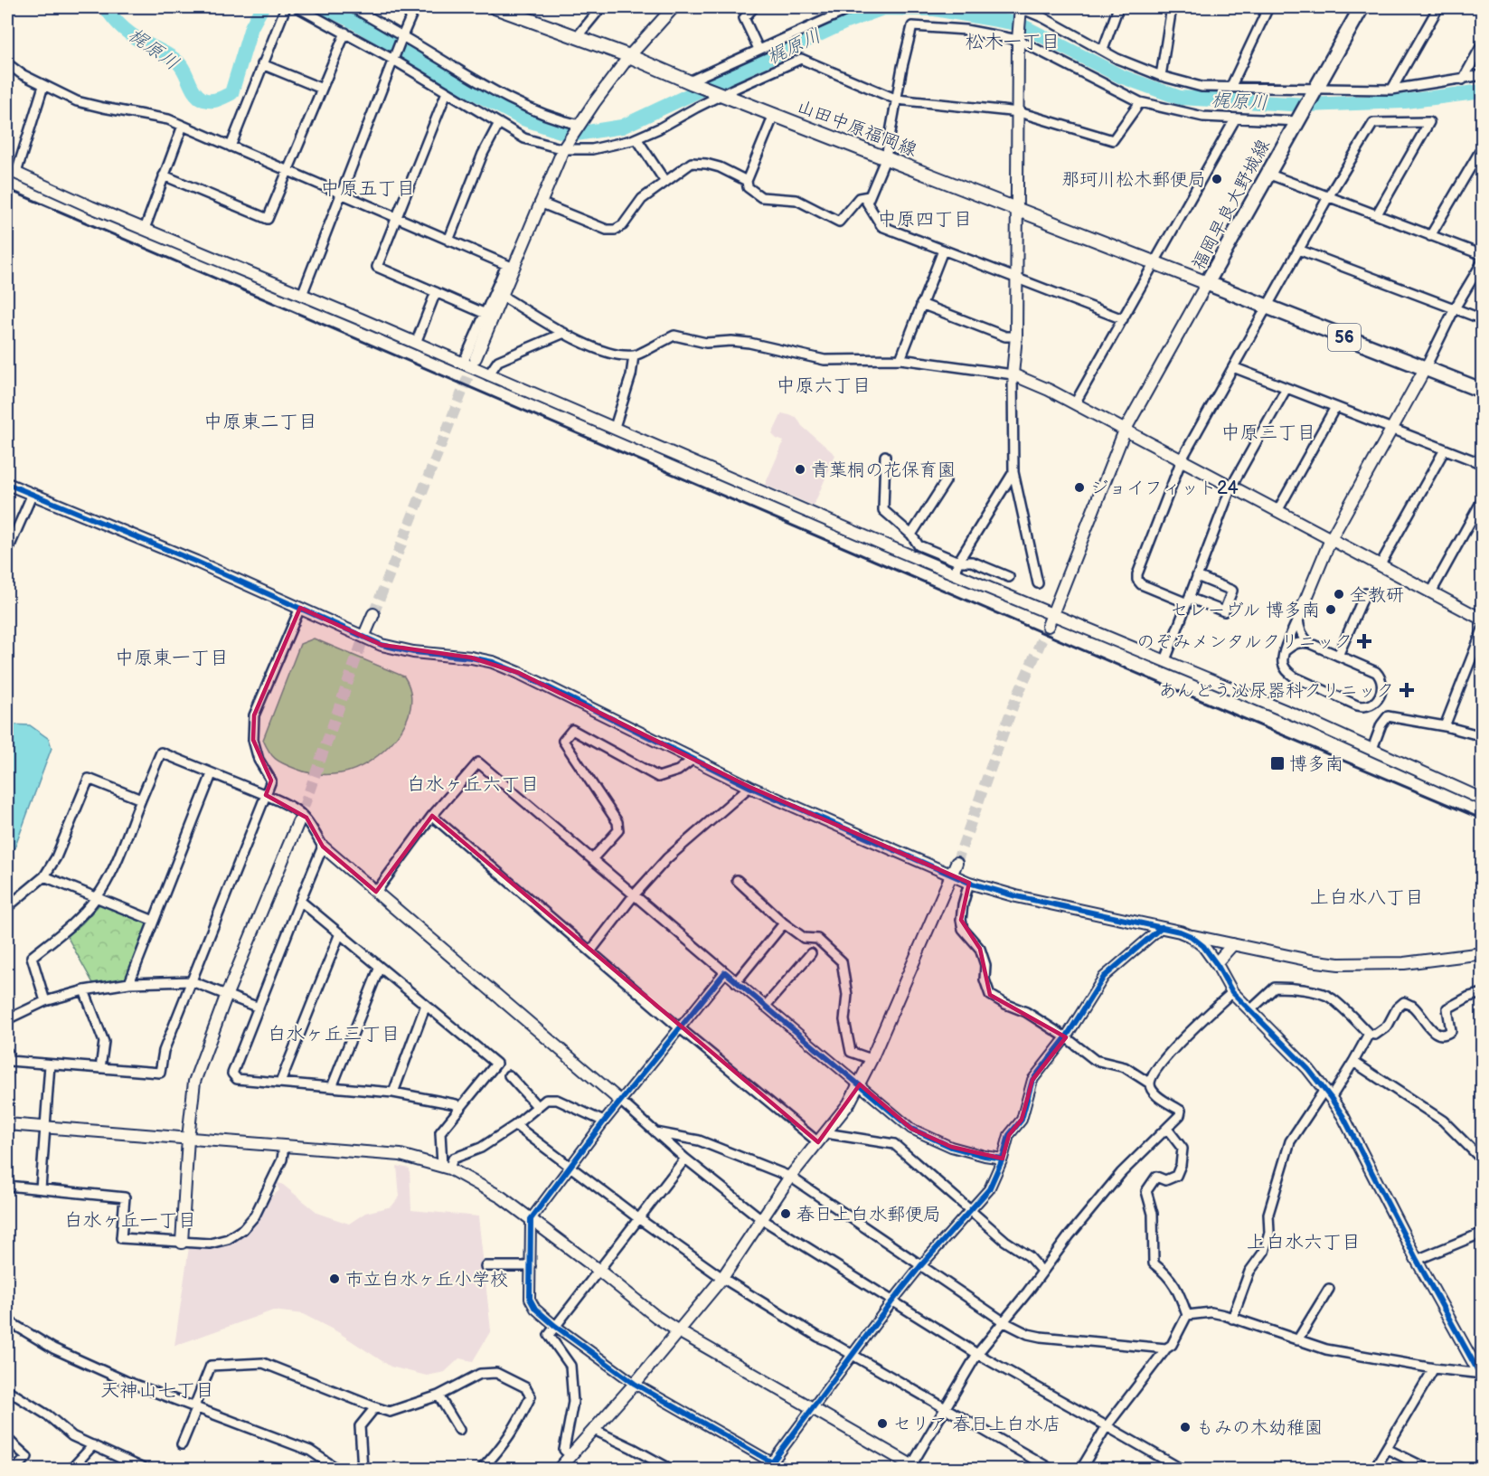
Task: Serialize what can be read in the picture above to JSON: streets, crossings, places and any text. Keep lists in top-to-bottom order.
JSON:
{
  "streets": {
    "main road": ["山田中原福岡線", "福岡早良大野城線", "56"]
  },
  "crossings": [
    ["山田中原福岡線", "福岡早良大野城線"]
  ],
  "districts": [
    "松木一丁目",
    "中原五丁目",
    "中原四丁目",
    "中原六丁目",
    "中原東二丁目",
    "中原三丁目",
    "中原東一丁目",
    "白水ヶ丘六丁目",
    "上白水八丁目",
    "白水ヶ丘三丁目",
    "白水ヶ丘一丁目",
    "上白水六丁目",
    "天神山七丁目"
  ],
  "water": ["梶原川"],
  "places": {
    "other": [
      "那珂川松木郵便局",
      "青葉桐の花保育園",
      "ジョイフィット24",
      "全教研",
      "セレーヴル 博多南",
      "春日上白水郵便局",
      "市立白水ヶ丘小学校",
      "セリア 春日上白水店",
      "もみの木幼稚園"
    ],
    "health": ["のぞみメンタルクリニック", "あんどう泌尿器科クリニック"],
    "transit": ["博多南"]
  }
}
